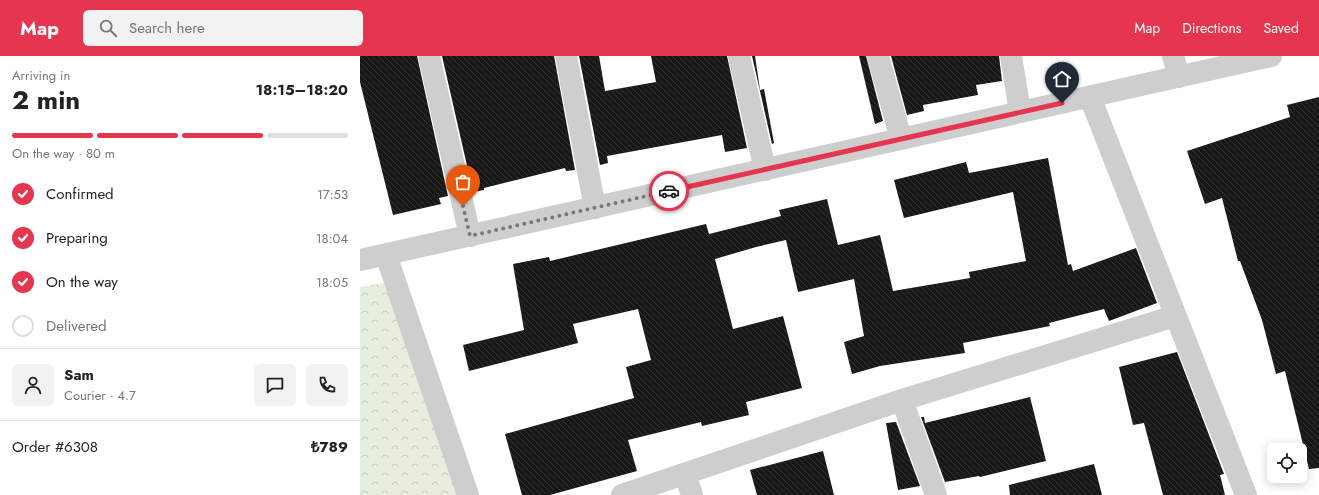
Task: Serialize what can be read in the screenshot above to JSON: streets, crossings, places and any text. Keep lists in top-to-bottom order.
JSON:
{
  "page": {
    "header": "Map",
    "search": "Search here",
    "nav": ["Map", "Directions", "Saved"],
    "heading": ["2 min", "Arriving in", "18:15–18:20"],
    "panel": [
      "Sam",
      "Courier · 4.7",
      "Order #6308",
      "₺789"
    ],
    "bar": "On the way · 80 m",
    "list": [
      ["Confirmed", "17:53"],
      ["Preparing", "18:04"],
      ["On the way", "18:05"],
      "Delivered"
    ]
  }
}
